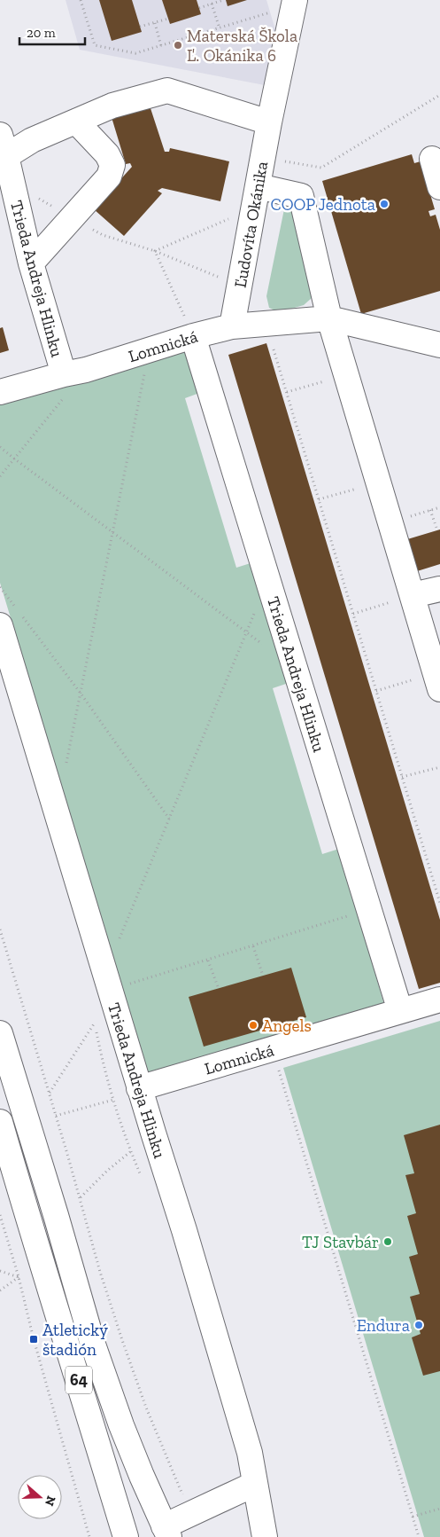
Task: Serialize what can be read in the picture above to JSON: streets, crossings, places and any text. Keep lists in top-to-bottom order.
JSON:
{
  "streets": {
    "street": [
      "Ľudovíta Okánika",
      "Trieda Andreja Hlinku",
      "Lomnická",
      "64"
    ]
  },
  "crossings": [
    ["Ľudovíta Okánika", "Lomnická"],
    ["Trieda Andreja Hlinku", "Lomnická"]
  ],
  "places": {
    "other": [
      "Materská Škola Ľ. Okánika 6",
      "COOP Jednota",
      "Angels",
      "TJ Stavbár",
      "Endura"
    ],
    "transit": ["Atletický štadión"]
  },
  "scale_bar": "20 m",
  "north": "right"
}
